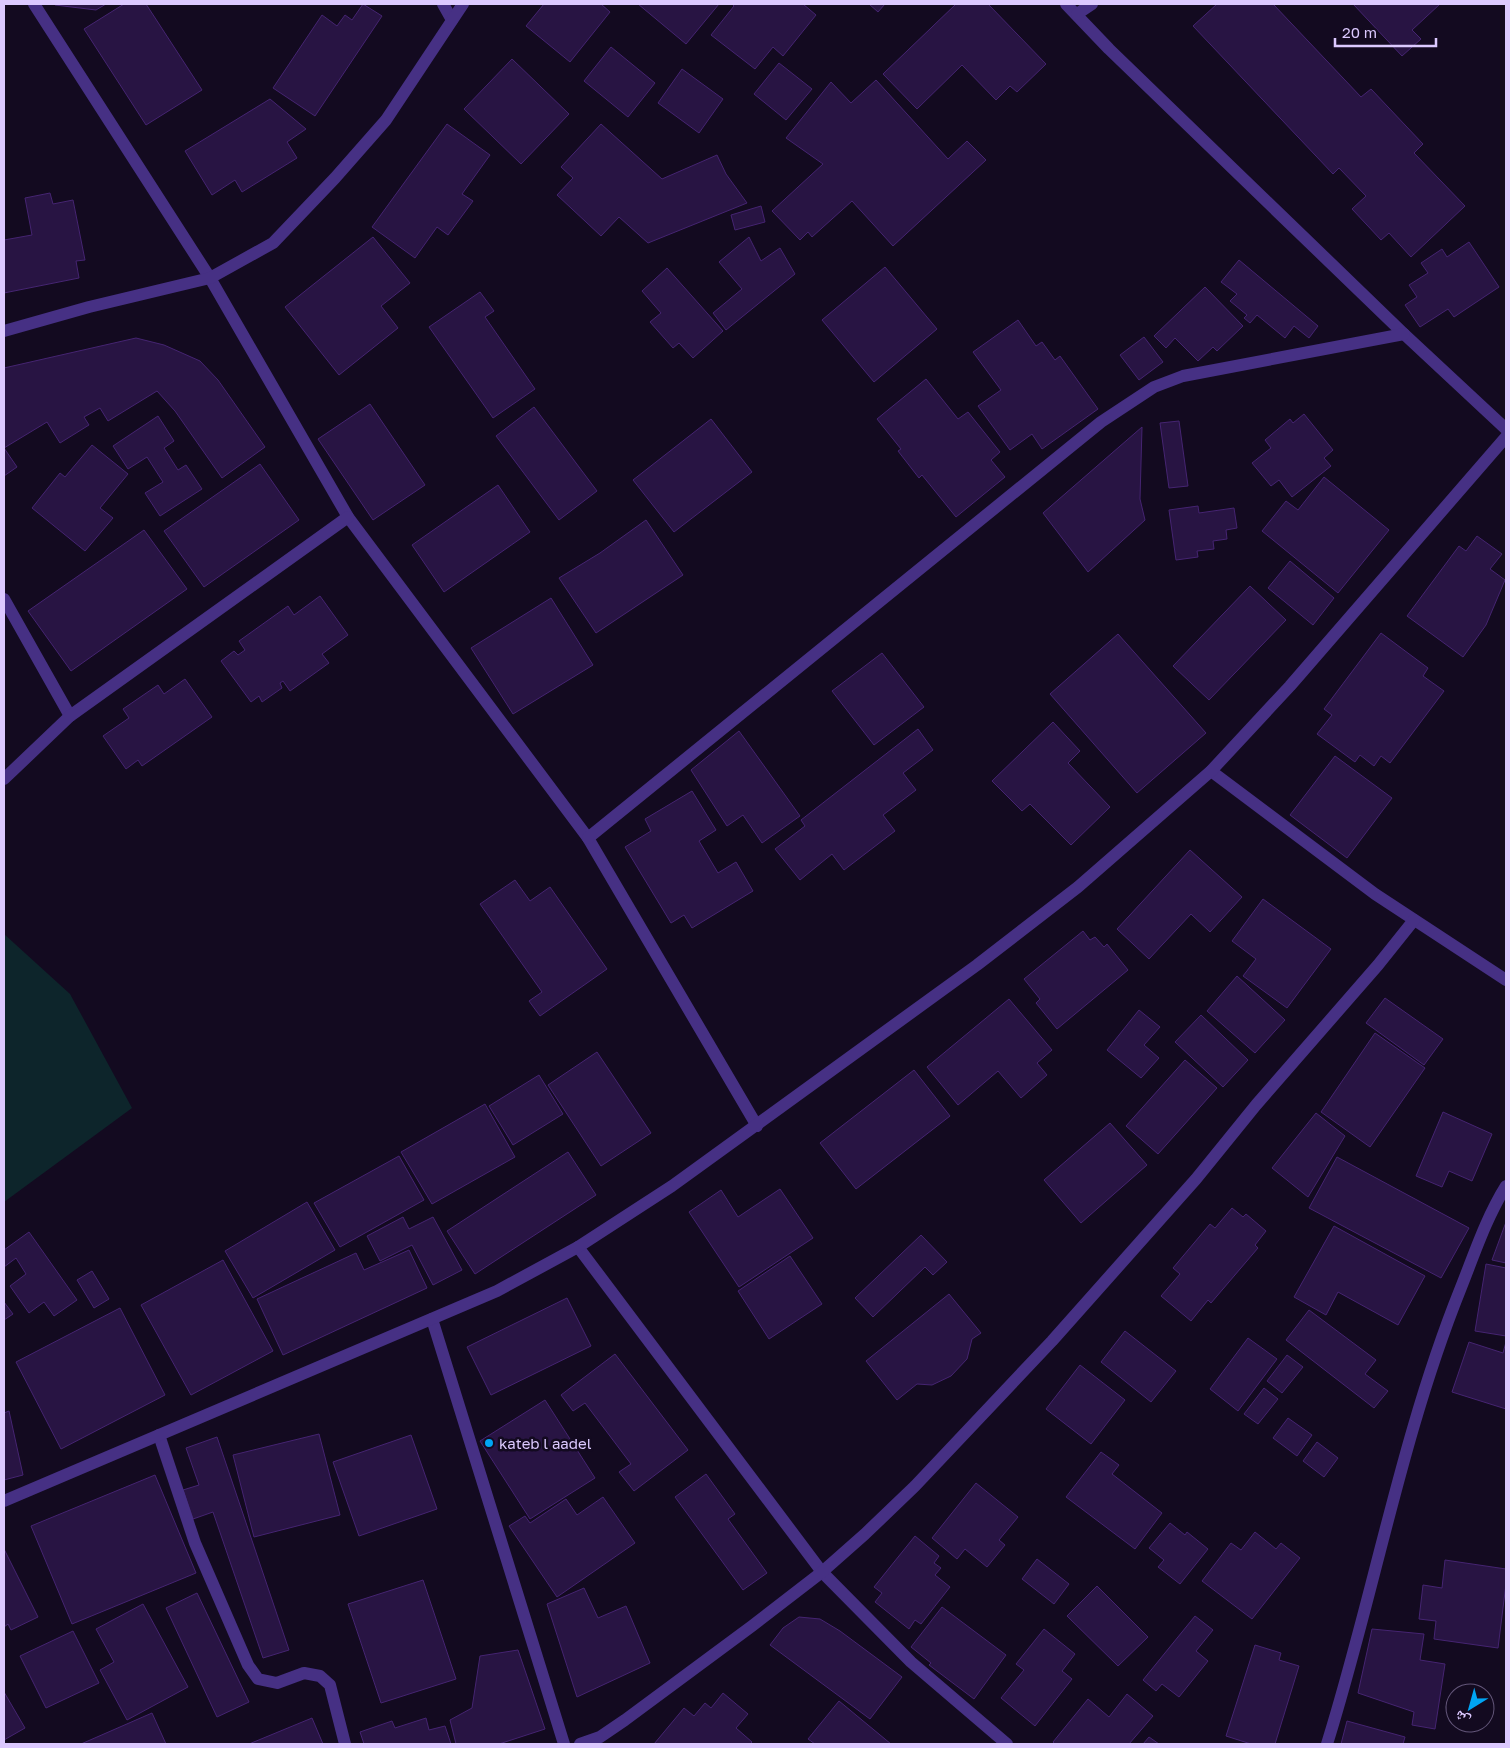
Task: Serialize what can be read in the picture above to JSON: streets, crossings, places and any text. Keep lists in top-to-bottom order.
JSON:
{
  "places": ["kateb l aadel"],
  "scale_bar": "20 m",
  "north": "bottom left"
}
